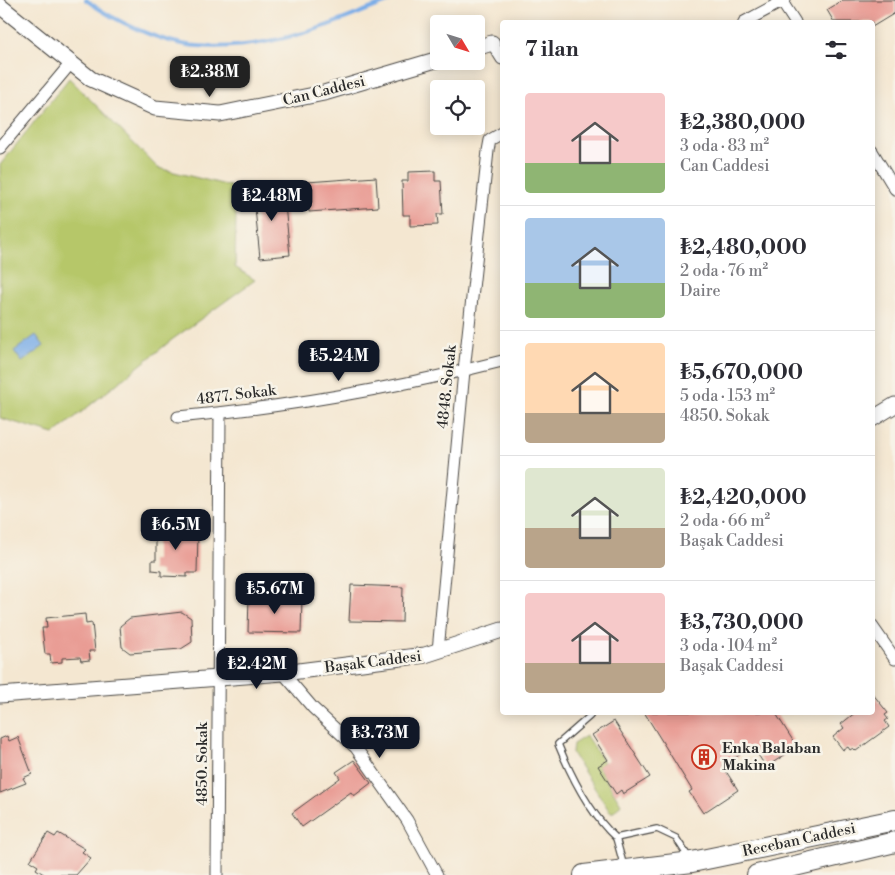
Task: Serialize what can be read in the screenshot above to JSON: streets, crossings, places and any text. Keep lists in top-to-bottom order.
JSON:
{
  "streets": {
    "highway": ["Receban Caddesi"],
    "street": [
      "Can Caddesi",
      "4848. Sokak",
      "4877. Sokak",
      "Başak Caddesi",
      "4850. Sokak"
    ]
  },
  "crossings": [
    ["4848. Sokak", "4877. Sokak"],
    ["4848. Sokak", "Başak Caddesi"],
    ["4877. Sokak", "4850. Sokak"],
    ["Başak Caddesi", "4850. Sokak"]
  ],
  "places": {
    "building": ["Enka Balaban Makina"]
  },
  "north": "bottom right",
  "page": {
    "heading": "7 ilan",
    "price": [
      "₺2.38M",
      "₺2.48M",
      "₺5.24M",
      "₺6.5M",
      "₺5.67M",
      "₺2.42M",
      "₺3.73M"
    ],
    "list": [
      {
        "name": "₺2,380,000",
        "note": "3 oda · 83 m² · Can Caddesi"
      },
      {
        "name": "₺2,480,000",
        "note": "2 oda · 76 m² · Daire"
      },
      {
        "name": "₺5,670,000",
        "note": "5 oda · 153 m² · 4850. Sokak"
      },
      {
        "name": "₺2,420,000",
        "note": "2 oda · 66 m² · Başak Caddesi"
      },
      {
        "name": "₺3,730,000",
        "note": "3 oda · 104 m² · Başak Caddesi"
      }
    ]
  }
}
